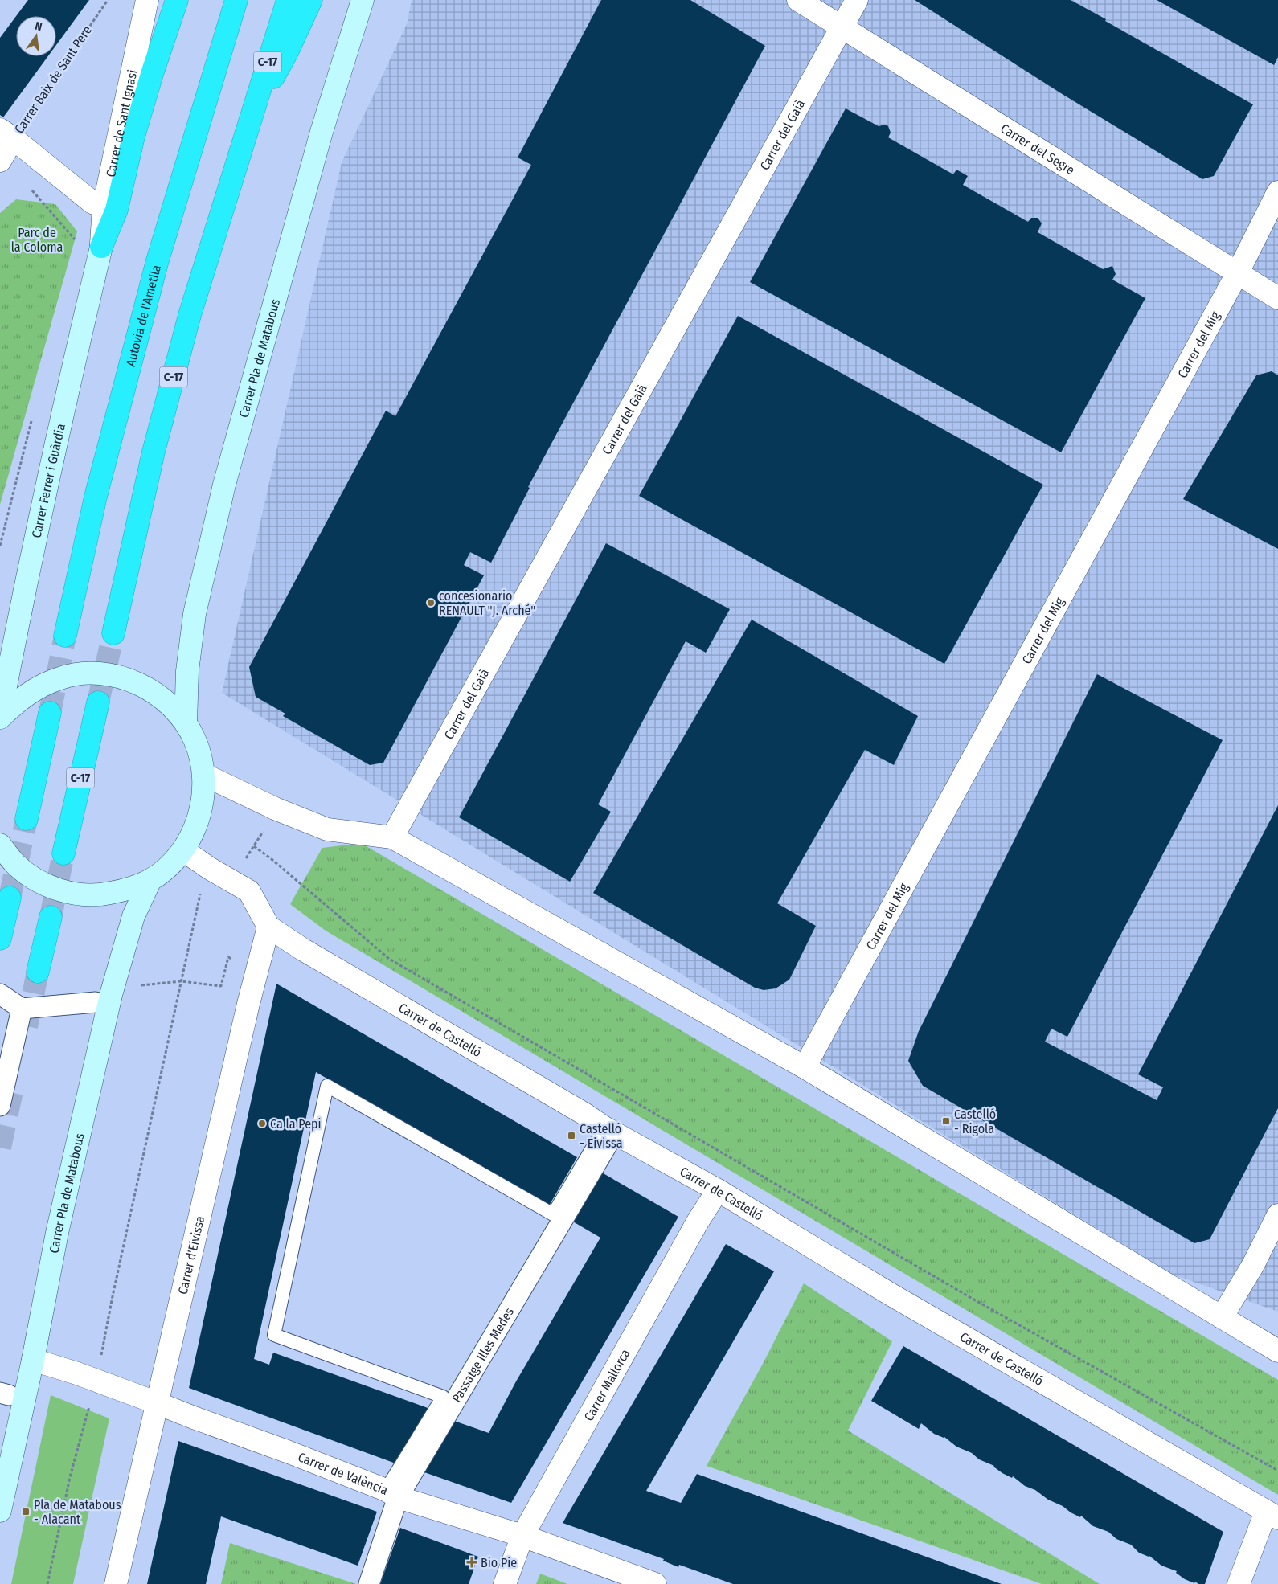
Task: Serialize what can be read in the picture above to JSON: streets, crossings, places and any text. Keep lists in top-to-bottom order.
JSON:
{
  "streets": {
    "highway": ["C-17", "Autovia de l'Ametlla"],
    "main road": ["Carrer Pla de Matabous", "Carrer Ferrer i Guàrdia"],
    "street": [
      "Carrer de Sant Ignasi",
      "Carrer del Gaià",
      "Carrer del Segre",
      "Carrer del Mig",
      "Carrer de Castelló",
      "Carrer d'Eivissa",
      "Passatge Illes Medes",
      "Carrer Mallorca",
      "Carrer de València"
    ],
    "path": ["Carrer Baix de Sant Pere"]
  },
  "crossings": [
    ["Carrer de Sant Ignasi", "Carrer Ferrer i Guàrdia"],
    ["Carrer del Gaià", "Carrer del Segre"],
    ["Carrer del Segre", "Carrer del Mig"],
    ["Carrer Pla de Matabous", "Carrer de València"],
    ["Carrer de Castelló", "Carrer d'Eivissa"],
    ["Carrer de Castelló", "Passatge Illes Medes"],
    ["Carrer de Castelló", "Carrer Mallorca"],
    ["Carrer d'Eivissa", "Carrer de València"],
    ["Passatge Illes Medes", "Carrer de València"],
    ["Carrer Mallorca", "Carrer de València"]
  ],
  "parks": ["Parc de la Coloma"],
  "places": {
    "other": ["concesionario RENAULT \"J. Arché\"", "Ca la Pepi"],
    "transit": ["Castelló - Rigola", "Castelló - Eivissa", "Pla de Matabous - Alacant"],
    "health": ["Bio Pie"]
  },
  "north": "top"
}
